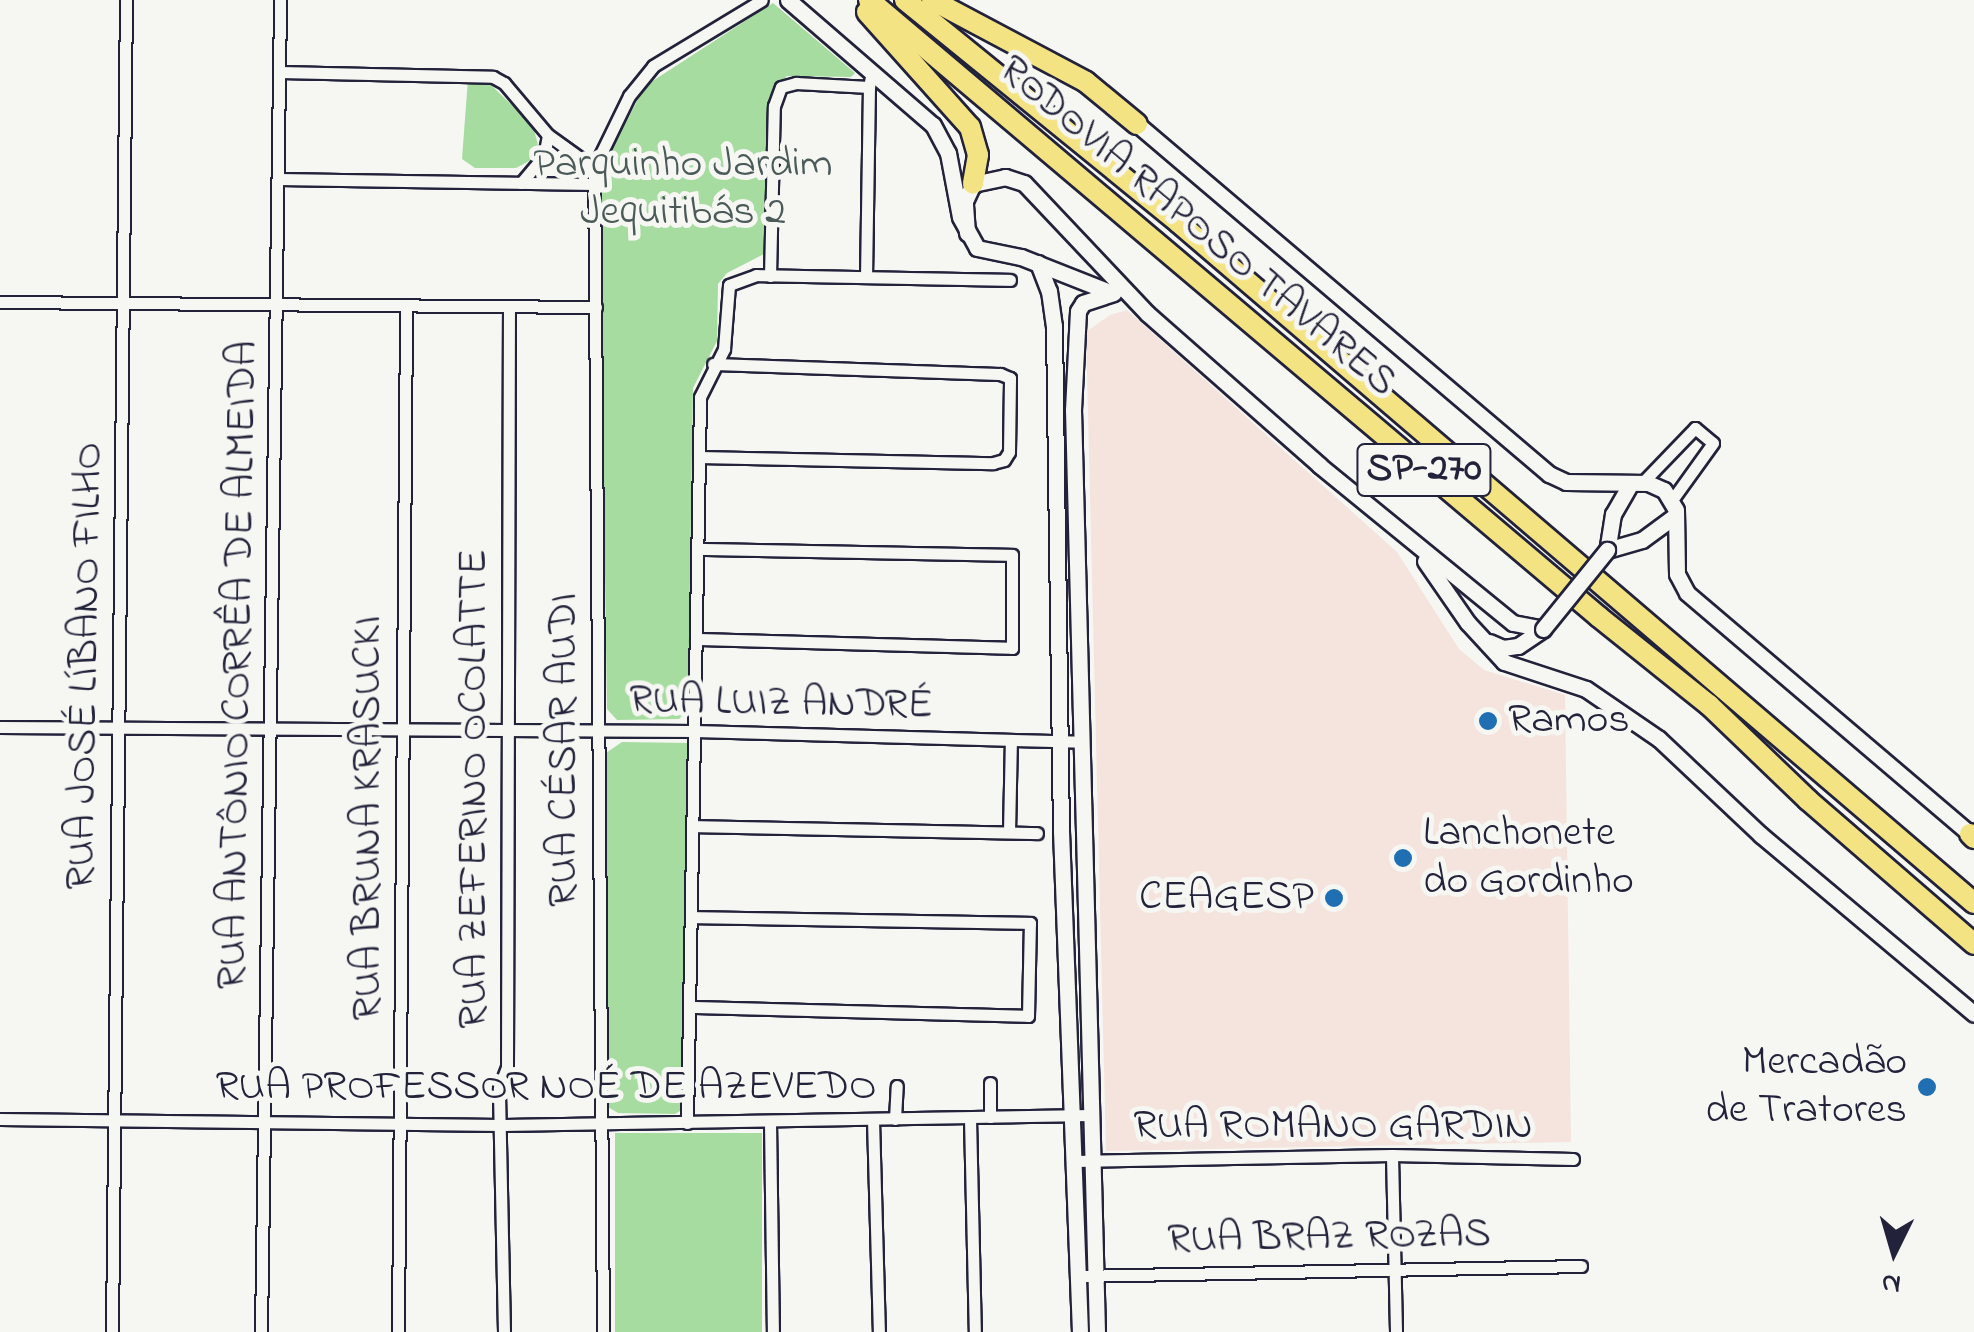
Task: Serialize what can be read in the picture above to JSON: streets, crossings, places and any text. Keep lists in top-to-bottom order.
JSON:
{
  "streets": {
    "highway": ["RODOVIA RAPOSO TAVARES", "SP-270"],
    "street": [
      "RUA ANTÔNIO CORRÊA DE ALMEIDA",
      "RUA JOSÉ LÍBANO FILHO",
      "RUA LUIZ ANDRÉ",
      "RUA CÉSAR AUDI",
      "RUA ZEFERINO OCOLATTE",
      "RUA BRUNA KRASUCKI",
      "RUA PROFESSOR NOÉ DE AZEVEDO",
      "RUA ROMANO GARDIN",
      "RUA BRAZ ROZAS"
    ]
  },
  "crossings": [
    ["RUA ANTÔNIO CORRÊA DE ALMEIDA", "RUA LUIZ ANDRÉ"],
    ["RUA ANTÔNIO CORRÊA DE ALMEIDA", "RUA PROFESSOR NOÉ DE AZEVEDO"],
    ["RUA JOSÉ LÍBANO FILHO", "RUA LUIZ ANDRÉ"],
    ["RUA JOSÉ LÍBANO FILHO", "RUA PROFESSOR NOÉ DE AZEVEDO"],
    ["RUA LUIZ ANDRÉ", "RUA CÉSAR AUDI"],
    ["RUA LUIZ ANDRÉ", "RUA ZEFERINO OCOLATTE"],
    ["RUA LUIZ ANDRÉ", "RUA BRUNA KRASUCKI"],
    ["RUA CÉSAR AUDI", "RUA PROFESSOR NOÉ DE AZEVEDO"],
    ["RUA ZEFERINO OCOLATTE", "RUA PROFESSOR NOÉ DE AZEVEDO"],
    ["RUA BRUNA KRASUCKI", "RUA PROFESSOR NOÉ DE AZEVEDO"]
  ],
  "parks": ["Parquinho Jardim Jequitibás 2"],
  "places": [
    "Ramos",
    "Lanchonete do Gordinho",
    "CEAGESP",
    "Mercadão de Tratores"
  ],
  "north": "bottom"
}
